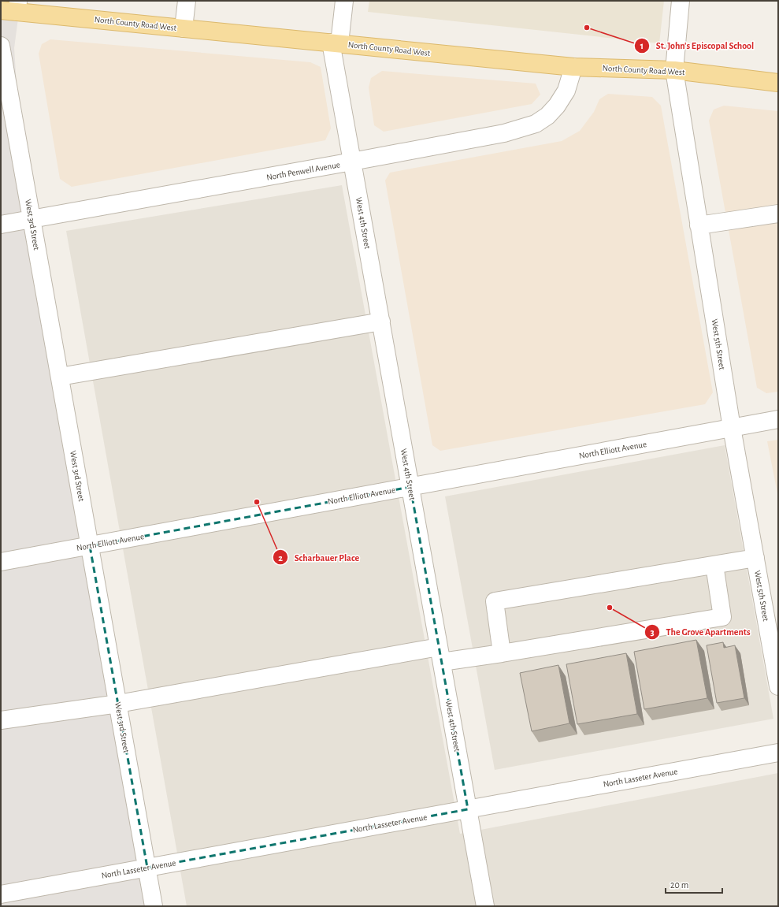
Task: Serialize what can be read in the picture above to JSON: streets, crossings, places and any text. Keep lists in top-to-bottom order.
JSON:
{
  "streets": {
    "main road": ["North County Road West"],
    "street": [
      "North Penwell Avenue",
      "West 4th Street",
      "West 3rd Street",
      "West 5th Street",
      "North Elliott Avenue",
      "North Lasseter Avenue"
    ]
  },
  "crossings": [
    ["North County Road West", "North Penwell Avenue"],
    ["North County Road West", "West 4th Street"],
    ["North County Road West", "West 5th Street"],
    ["North Penwell Avenue", "West 4th Street"],
    ["North Penwell Avenue", "West 3rd Street"],
    ["West 4th Street", "North Elliott Avenue"],
    ["West 4th Street", "North Lasseter Avenue"],
    ["West 3rd Street", "North Elliott Avenue"],
    ["West 3rd Street", "North Lasseter Avenue"],
    ["West 5th Street", "North Elliott Avenue"]
  ],
  "places": ["St. John's Episcopal School", "Scharbauer Place", "The Grove Apartments"],
  "scale_bar": "20 m"
}
